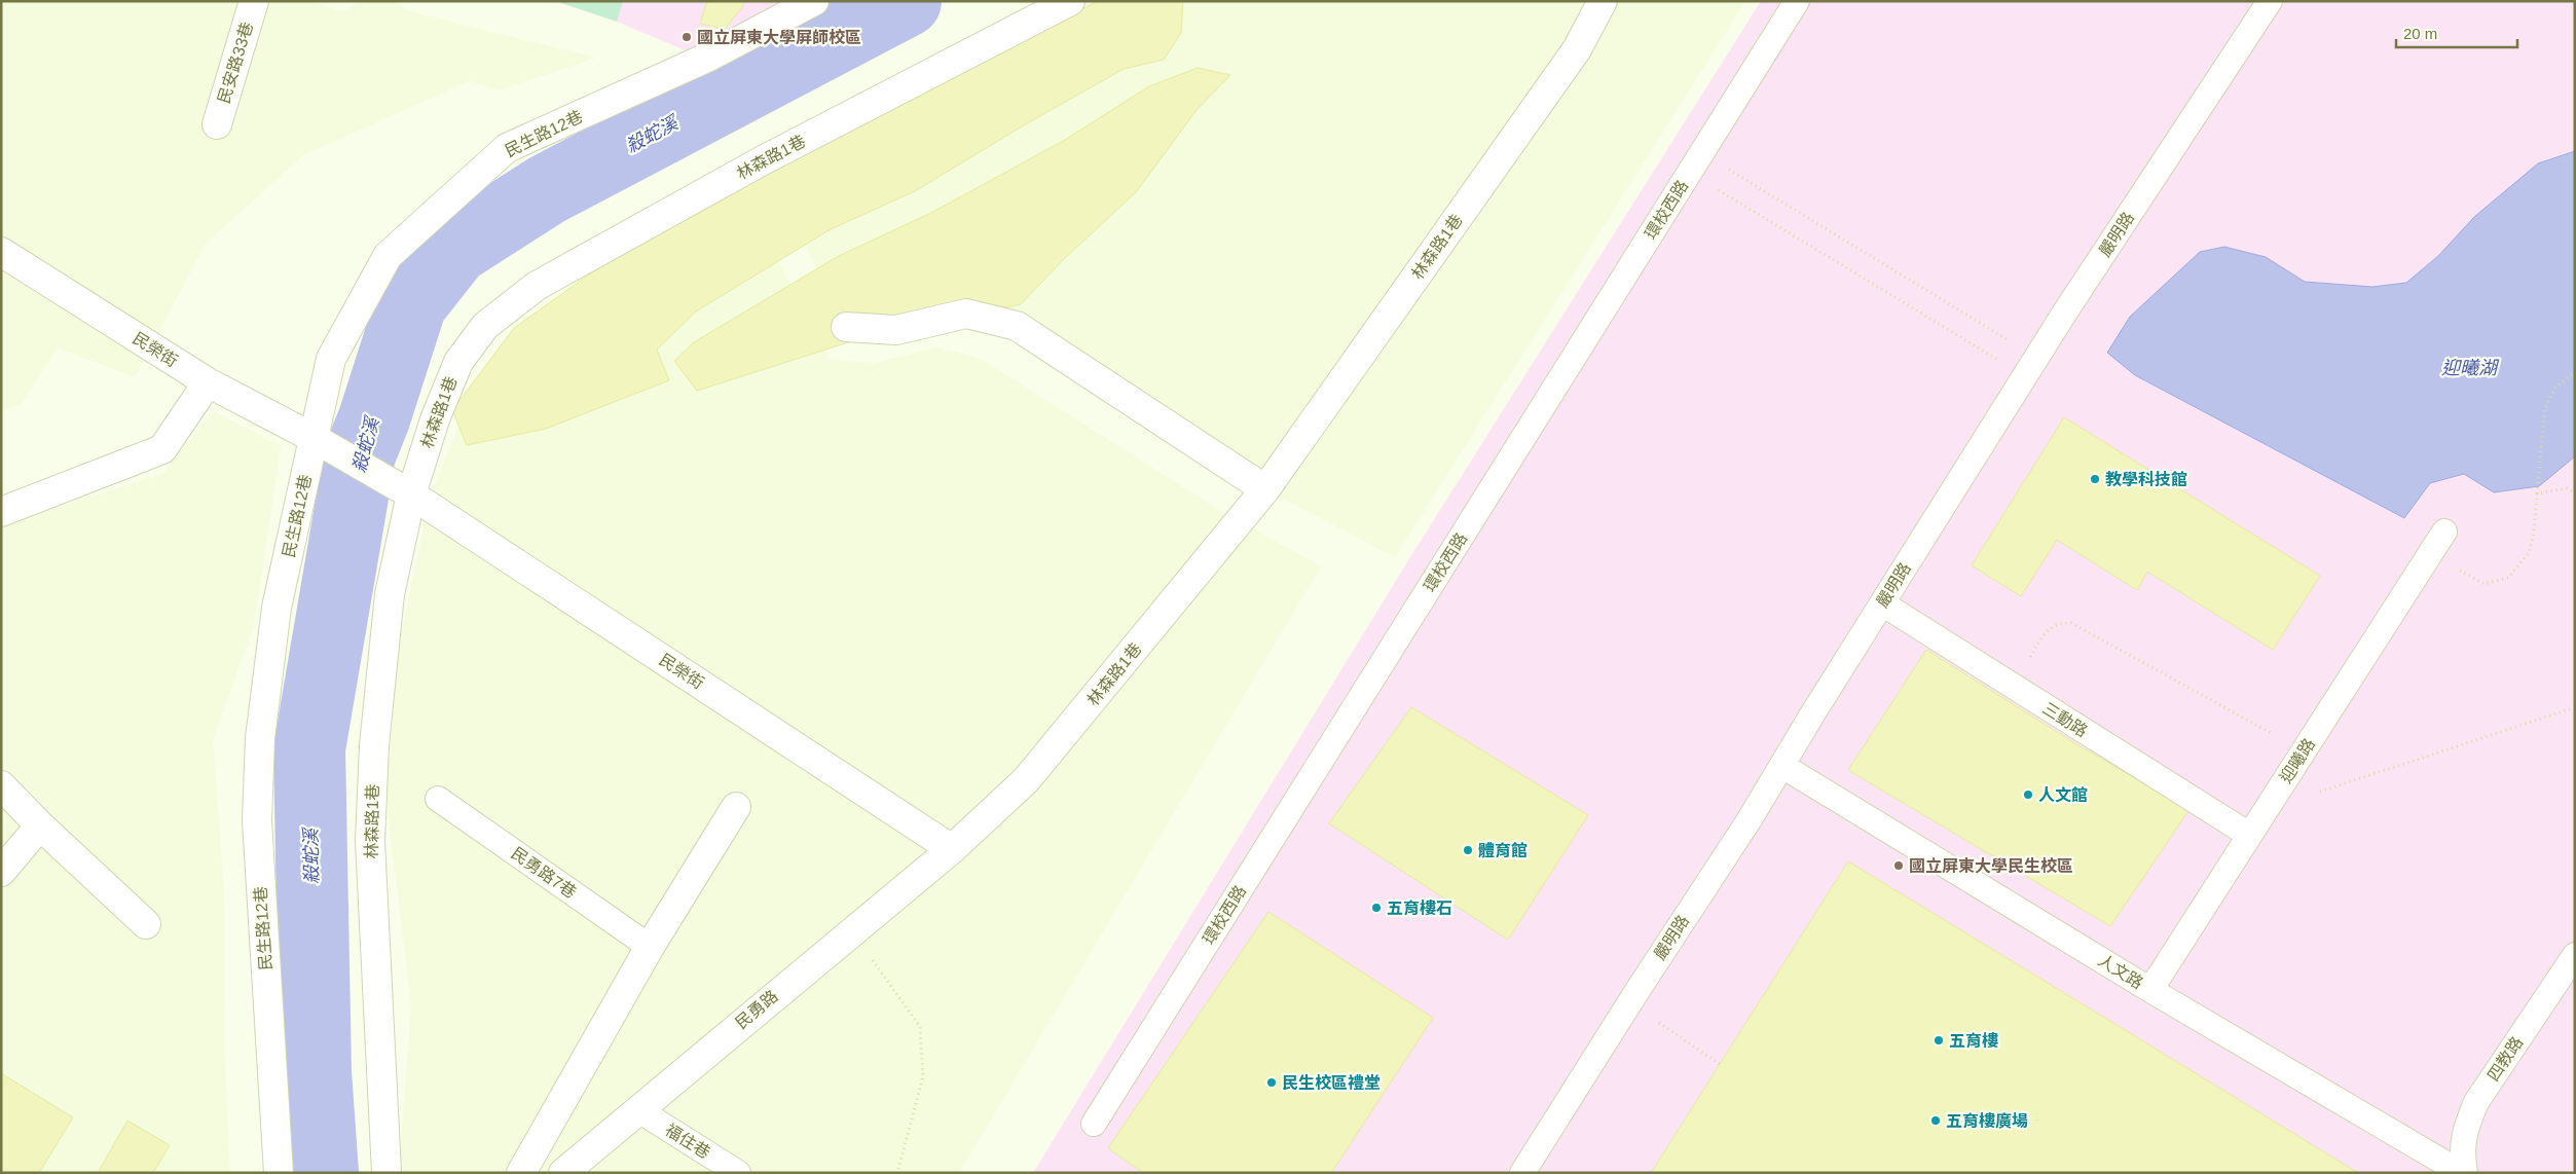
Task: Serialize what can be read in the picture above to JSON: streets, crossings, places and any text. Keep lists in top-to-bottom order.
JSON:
{
  "streets": {
    "street": [
      "民安路33巷",
      "民生路12巷",
      "林森路1巷",
      "民榮街",
      "民勇路"
    ],
    "lane": [
      "環校西路",
      "嚴明路",
      "三動路",
      "迎曦路",
      "民勇路7巷",
      "人文路",
      "四教路",
      "福住巷"
    ]
  },
  "crossings": [
    ["民生路12巷", "民榮街"],
    ["林森路1巷", "民榮街"],
    ["林森路1巷", "民勇路"],
    ["嚴明路", "三動路"],
    ["嚴明路", "人文路"],
    ["民榮街", "民勇路"],
    ["三動路", "迎曦路"],
    ["迎曦路", "人文路"],
    ["人文路", "四教路"],
    ["民勇路", "福住巷"]
  ],
  "water": ["殺蛇溪", "迎曦湖"],
  "places": [
    "國立屏東大學屏師校區",
    "教學科技館",
    "人文館",
    "體育館",
    "國立屏東大學民生校區",
    "五育樓石",
    "五育樓",
    "民生校區禮堂",
    "五育樓廣場"
  ],
  "scale_bar": "20 m"
}
